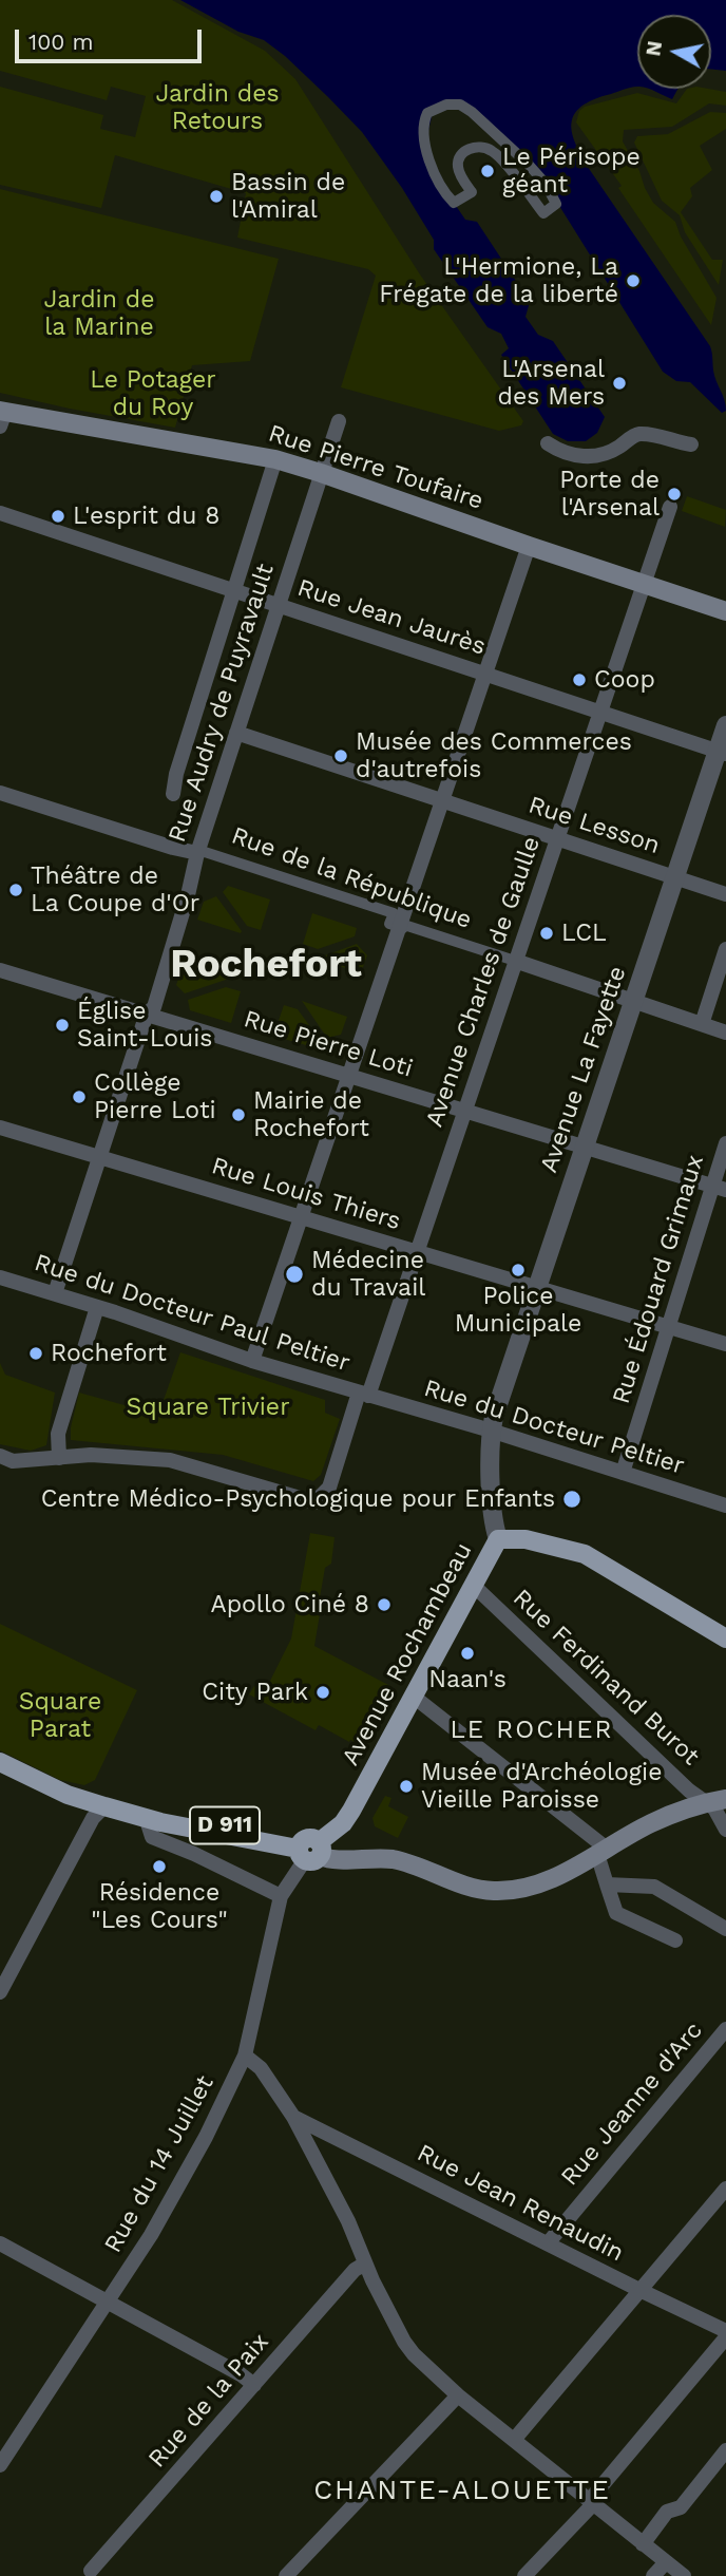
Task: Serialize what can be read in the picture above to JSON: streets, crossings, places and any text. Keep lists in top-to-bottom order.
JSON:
{
  "streets": {
    "main road": ["Rue Pierre Toufaire", "Avenue Rochambeau", "D 911"],
    "street": [
      "Rue Jean Jaurès",
      "Rue Audry de Puyravault",
      "Rue Lesson",
      "Rue de la République",
      "Avenue Charles de Gaulle",
      "Rue Pierre Loti",
      "Avenue La Fayette",
      "Rue Louis Thiers",
      "Rue Édouard Grimaux",
      "Rue du Docteur Paul Peltier",
      "Rue du Docteur Peltier",
      "Rue Ferdinand Burot",
      "Rue Jeanne d'Arc",
      "Rue du 14 Juillet",
      "Rue Jean Renaudin",
      "Rue de la Paix"
    ]
  },
  "crossings": [
    ["Rue Pierre Toufaire", "Rue Audry de Puyravault"],
    ["Rue Pierre Toufaire", "Avenue Charles de Gaulle"],
    ["Rue Jean Jaurès", "Rue Audry de Puyravault"],
    ["Rue Jean Jaurès", "Avenue Charles de Gaulle"],
    ["Rue Jean Jaurès", "Avenue La Fayette"],
    ["Rue Audry de Puyravault", "Rue Lesson"],
    ["Rue Audry de Puyravault", "Rue de la République"],
    ["Rue Audry de Puyravault", "Rue Pierre Loti"],
    ["Rue Audry de Puyravault", "Rue Louis Thiers"],
    ["Rue Audry de Puyravault", "Rue du Docteur Paul Peltier"],
    ["Rue Lesson", "Avenue Charles de Gaulle"],
    ["Rue Lesson", "Avenue La Fayette"],
    ["Rue de la République", "Avenue Charles de Gaulle"],
    ["Rue de la République", "Avenue La Fayette"],
    ["Avenue Charles de Gaulle", "Rue Pierre Loti"],
    ["Avenue Charles de Gaulle", "Rue Louis Thiers"],
    ["Avenue Charles de Gaulle", "Rue du Docteur Paul Peltier"],
    ["Avenue Charles de Gaulle", "Rue du Docteur Peltier"],
    ["Rue Pierre Loti", "Avenue La Fayette"],
    ["Rue Pierre Loti", "Rue Édouard Grimaux"],
    ["Avenue La Fayette", "Rue Louis Thiers"],
    ["Avenue La Fayette", "Rue du Docteur Peltier"],
    ["Avenue La Fayette", "Avenue Rochambeau"],
    ["Rue Louis Thiers", "Rue Édouard Grimaux"],
    ["Rue Édouard Grimaux", "Rue du Docteur Peltier"],
    ["Rue du Docteur Paul Peltier", "Rue du Docteur Peltier"],
    ["Rue du Docteur Peltier", "Avenue Rochambeau"],
    ["Avenue Rochambeau", "Rue Ferdinand Burot"],
    ["Avenue Rochambeau", "D 911"],
    ["Avenue Rochambeau", "Rue du 14 Juillet"],
    ["Rue Ferdinand Burot", "D 911"],
    ["D 911", "Rue du 14 Juillet"],
    ["Rue Jeanne d'Arc", "Rue Jean Renaudin"]
  ],
  "districts": ["Rochefort", "LE ROCHER", "CHANTE-ALOUETTE"],
  "parks": [
    "Jardin des Retours",
    "Jardin de la Marine",
    "Le Potager du Roy",
    "Square Trivier",
    "Square Parat"
  ],
  "places": [
    "Le Périsope géant",
    "Bassin de l'Amiral",
    "L'Hermione, La Frégate de la liberté",
    "L'Arsenal des Mers",
    "Porte de l'Arsenal",
    "L'esprit du 8",
    "Coop",
    "Musée des Commerces d'autrefois",
    "Théâtre de La Coupe d'Or",
    "LCL",
    "Église Saint-Louis",
    "Collège Pierre Loti",
    "Mairie de Rochefort",
    "Police Municipale",
    "Médecine du Travail",
    "Rochefort",
    "Centre Médico-Psychologique pour Enfants",
    "Apollo Ciné 8",
    "Naan's",
    "City Park",
    "Musée d'Archéologie Vieille Paroisse",
    "Résidence \"Les Cours\""
  ],
  "scale_bar": "100 m",
  "north": "left"
}
